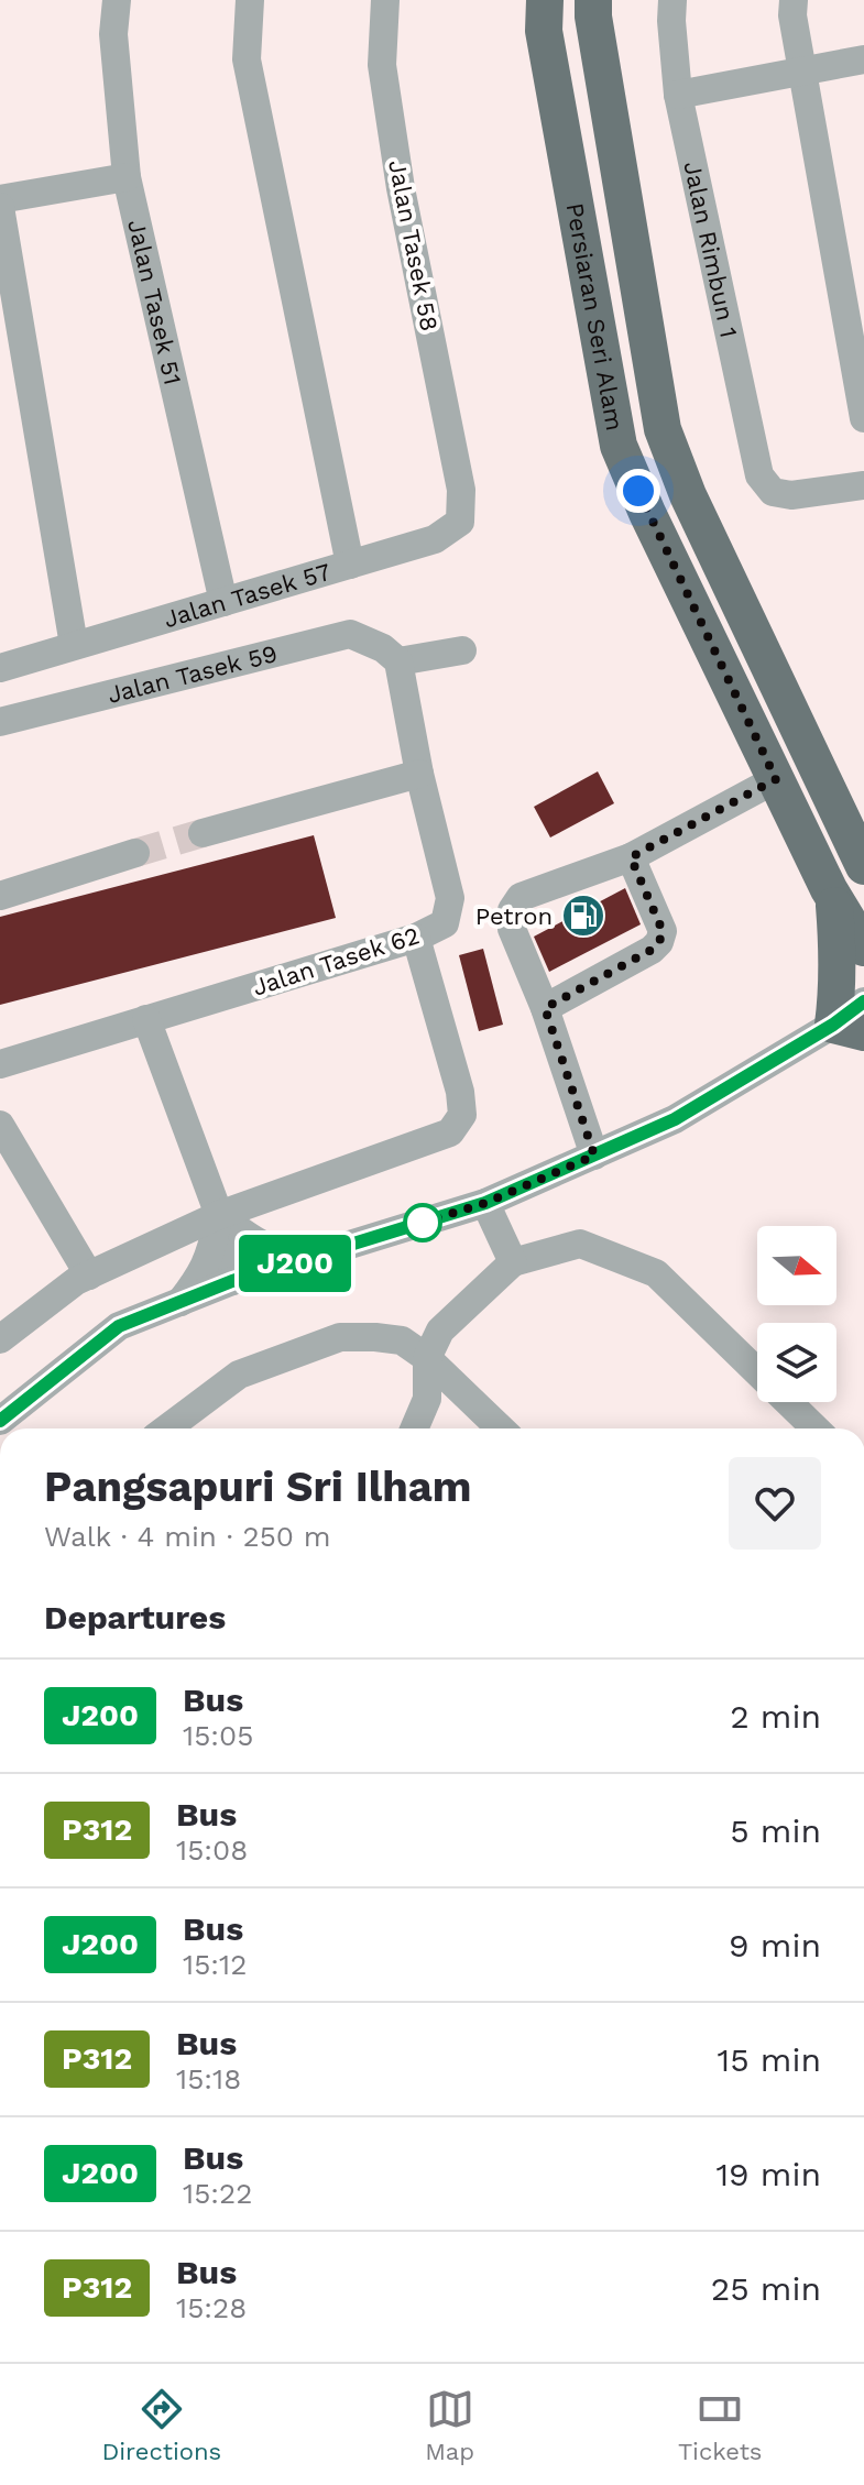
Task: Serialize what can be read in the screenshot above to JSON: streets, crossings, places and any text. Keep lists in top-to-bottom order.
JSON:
{
  "streets": {
    "main road": ["Persiaran Seri Alam"],
    "street": [
      "Jalan Tasek 58",
      "Jalan Rimbun 1",
      "Jalan Tasek 51",
      "Jalan Tasek 57",
      "Jalan Tasek 59",
      "Jalan Tasek 62"
    ]
  },
  "crossings": [
    ["Jalan Tasek 58", "Jalan Tasek 57"],
    ["Jalan Tasek 51", "Jalan Tasek 57"],
    ["Jalan Tasek 59", "Jalan Tasek 62"]
  ],
  "places": {
    "fuel station": ["Petron"]
  },
  "lines": ["bus line J200"],
  "north": "right",
  "page": {
    "on_map": "J200",
    "heading": [
      ["Pangsapuri Sri Ilham", "Walk · 4 min · 250 m"],
      "Departures"
    ],
    "list": [
      {
        "mark": "J200",
        "name": "Bus",
        "note": "15:05",
        "value": "2 min"
      },
      {
        "mark": "P312",
        "name": "Bus",
        "note": "15:08",
        "value": "5 min"
      },
      {
        "mark": "J200",
        "name": "Bus",
        "note": "15:12",
        "value": "9 min"
      },
      {
        "mark": "P312",
        "name": "Bus",
        "note": "15:18",
        "value": "15 min"
      },
      {
        "mark": "J200",
        "name": "Bus",
        "note": "15:22",
        "value": "19 min"
      },
      {
        "mark": "P312",
        "name": "Bus",
        "note": "15:28",
        "value": "25 min"
      }
    ],
    "tabs": ["Directions", "Map", "Tickets"]
  }
}
